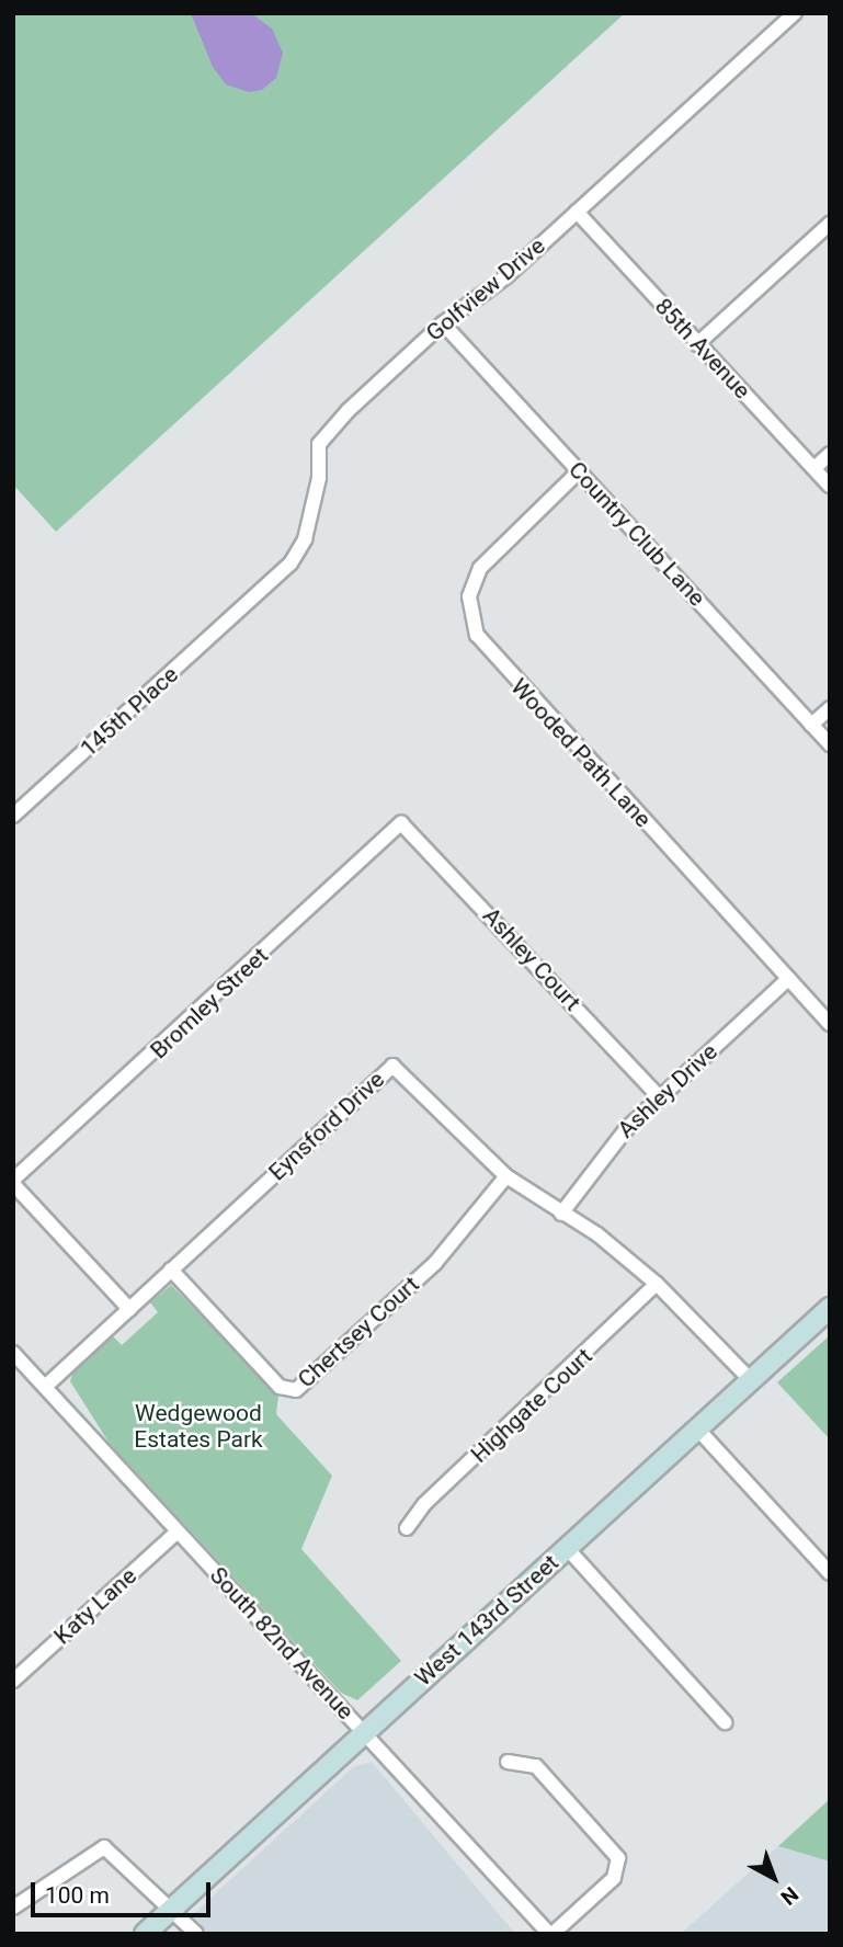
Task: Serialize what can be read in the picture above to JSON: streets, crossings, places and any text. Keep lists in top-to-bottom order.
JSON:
{
  "streets": {
    "main road": ["West 143rd Street"],
    "street": [
      "Golfview Drive",
      "85th Avenue",
      "Country Club Lane",
      "145th Place",
      "Wooded Path Lane",
      "Ashley Court",
      "Bromley Street",
      "Ashley Drive",
      "Eynsford Drive",
      "Chertsey Court",
      "Highgate Court",
      "Katy Lane",
      "South 82nd Avenue"
    ]
  },
  "crossings": [
    ["Golfview Drive", "85th Avenue"],
    ["Golfview Drive", "Country Club Lane"],
    ["Golfview Drive", "145th Place"],
    ["Country Club Lane", "Wooded Path Lane"],
    ["Wooded Path Lane", "Ashley Drive"],
    ["Ashley Court", "Bromley Street"],
    ["Ashley Court", "Ashley Drive"],
    ["Bromley Street", "Eynsford Drive"],
    ["Ashley Drive", "Eynsford Drive"],
    ["Eynsford Drive", "Chertsey Court"],
    ["Eynsford Drive", "Highgate Court"],
    ["Eynsford Drive", "West 143rd Street"],
    ["Eynsford Drive", "South 82nd Avenue"],
    ["Katy Lane", "South 82nd Avenue"],
    ["West 143rd Street", "South 82nd Avenue"]
  ],
  "parks": ["Wedgewood Estates Park"],
  "scale_bar": "100 m",
  "north": "bottom right"
}
